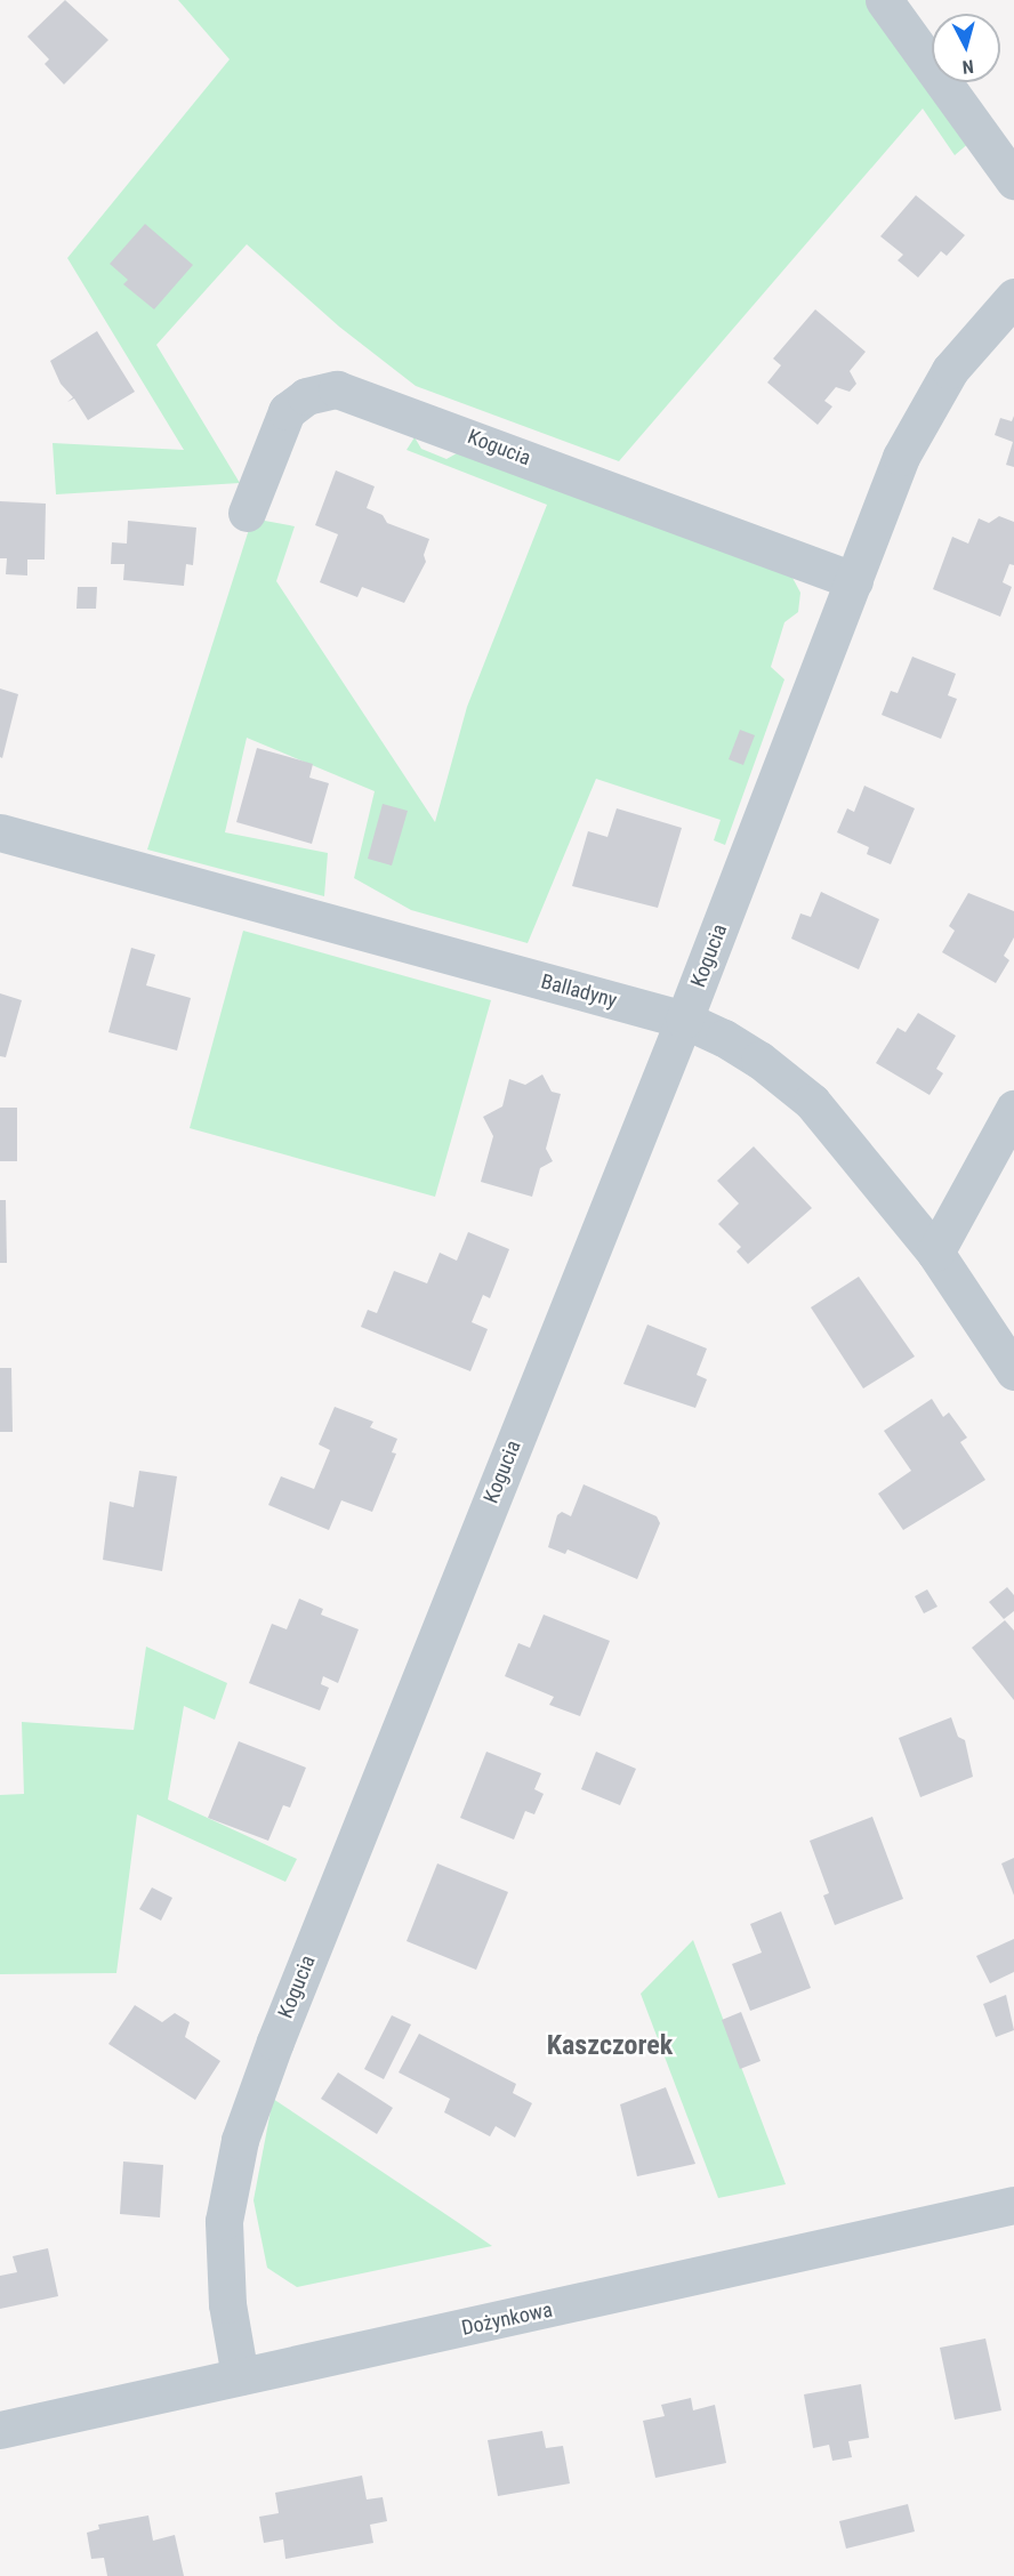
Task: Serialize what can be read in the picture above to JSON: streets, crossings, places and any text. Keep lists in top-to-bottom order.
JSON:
{
  "streets": {
    "street": ["Kogucia", "Balladyny", "Dożynkowa"]
  },
  "crossings": [
    ["Kogucia", "Balladyny"],
    ["Kogucia", "Dożynkowa"]
  ],
  "districts": ["Kaszczorek"],
  "north": "bottom"
}
